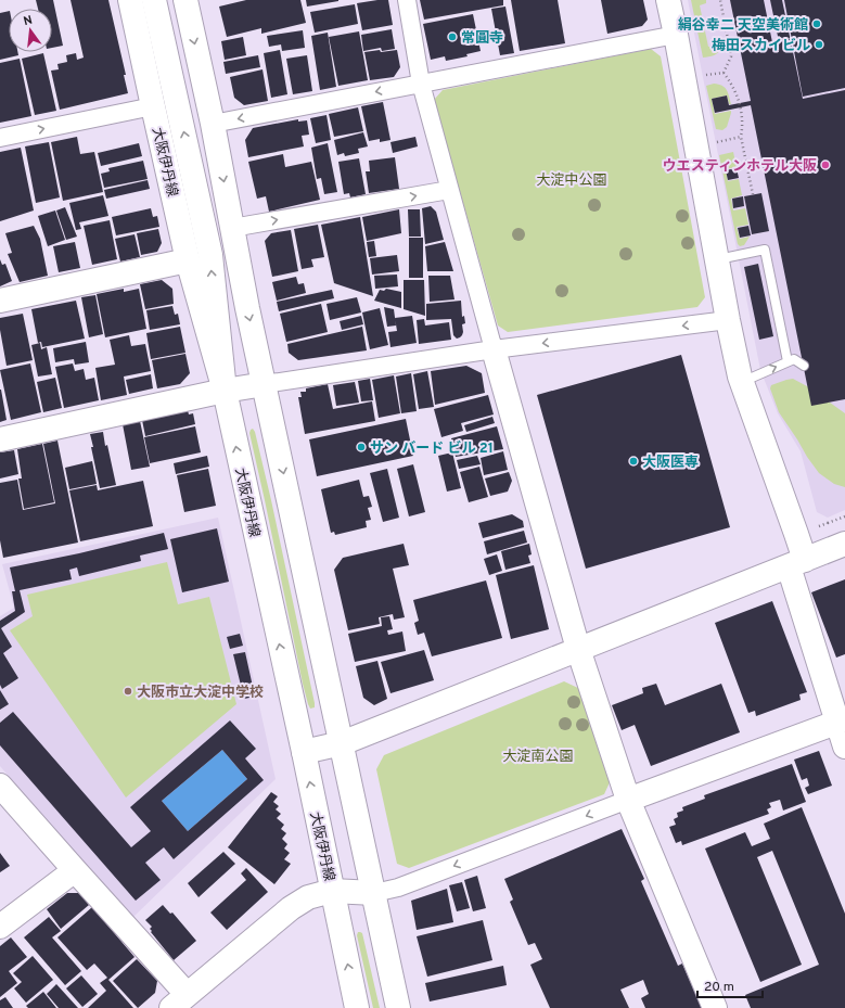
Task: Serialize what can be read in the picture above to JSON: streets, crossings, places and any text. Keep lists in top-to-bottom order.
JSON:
{
  "streets": {
    "main road": ["大阪伊丹線"]
  },
  "parks": ["大淀中公園", "大淀南公園"],
  "places": [
    "絹谷幸二 天空美術館",
    "常圓寺",
    "梅田スカイビル",
    "ウエスティンホテル大阪",
    "サン バード ビル 21",
    "大阪医専",
    "大阪市立大淀中学校"
  ],
  "scale_bar": "20 m",
  "north": "top"
}
